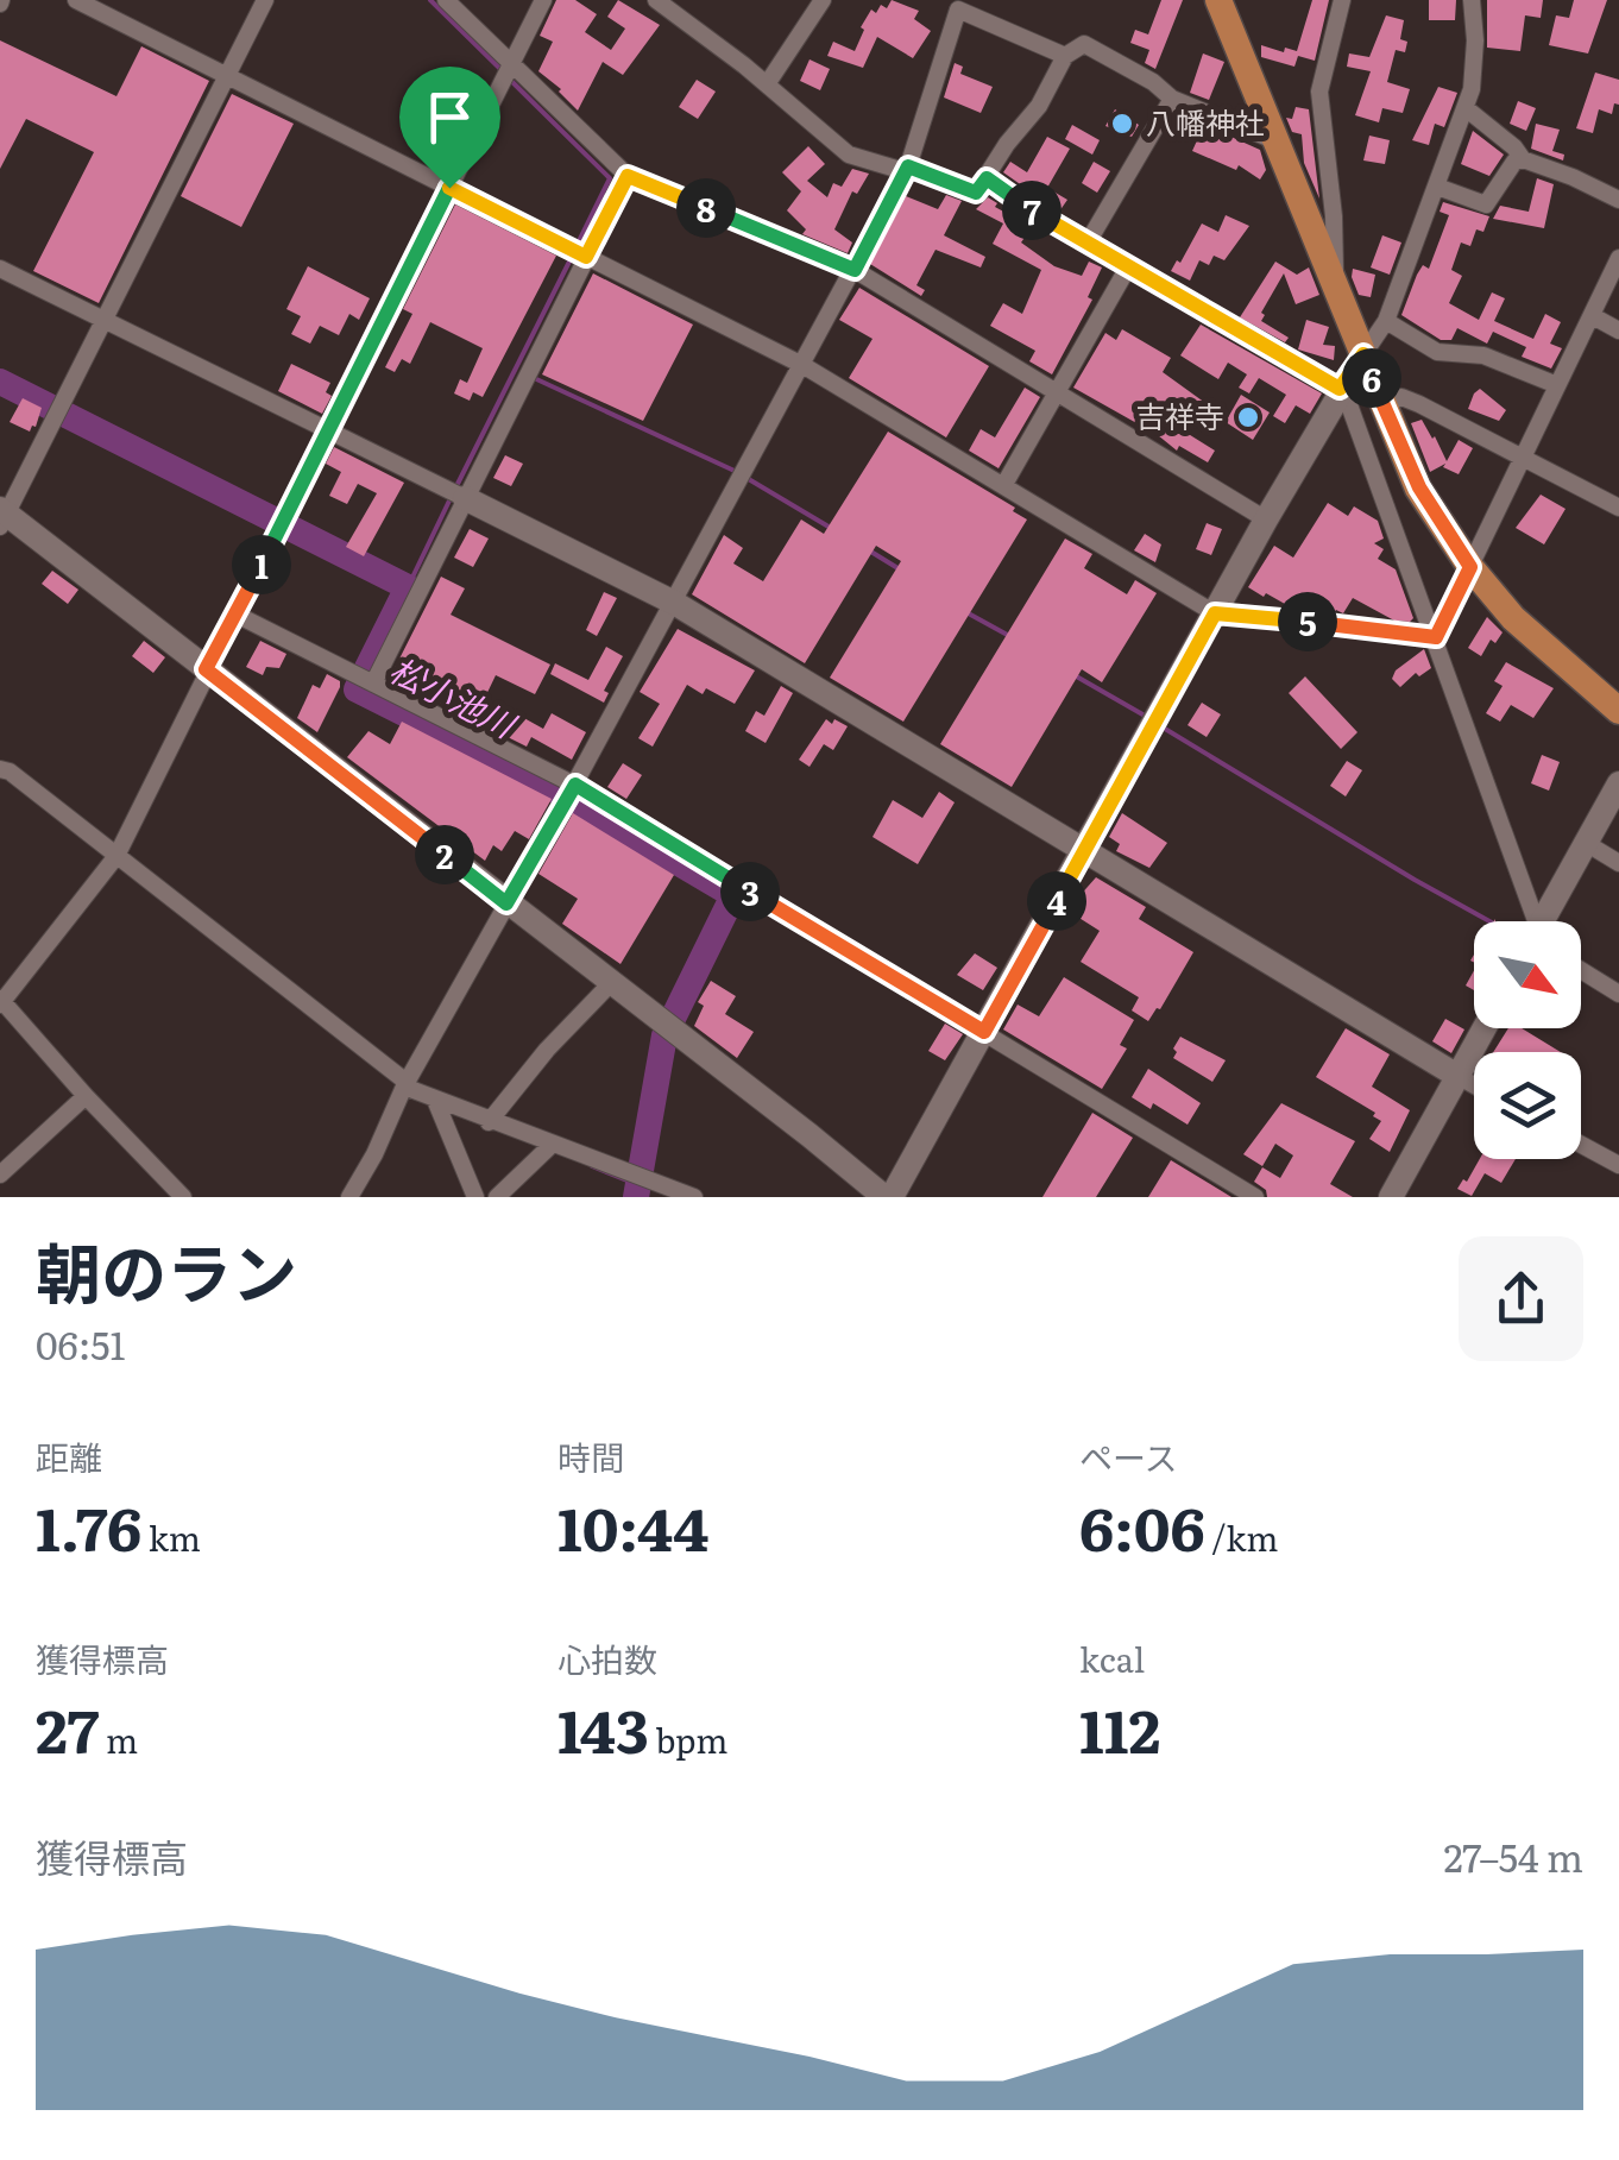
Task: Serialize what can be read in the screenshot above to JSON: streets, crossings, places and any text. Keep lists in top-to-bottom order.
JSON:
{
  "water": ["松小池川"],
  "places": ["八幡神社", "吉祥寺"],
  "north": "bottom right",
  "page": {
    "pins": [
      "8",
      "7",
      "6",
      "1",
      "5",
      "2",
      "3",
      "4"
    ],
    "heading": ["朝のラン", "06:51"],
    "stats": [
      ["距離", "1.76 km"],
      ["時間", "10:44"],
      ["ペース", "6:06 /km"],
      ["獲得標高", "27 m"],
      ["心拍数", "143 bpm"],
      ["kcal", "112"]
    ],
    "chart": ["獲得標高", "27–54 m"]
  }
}
